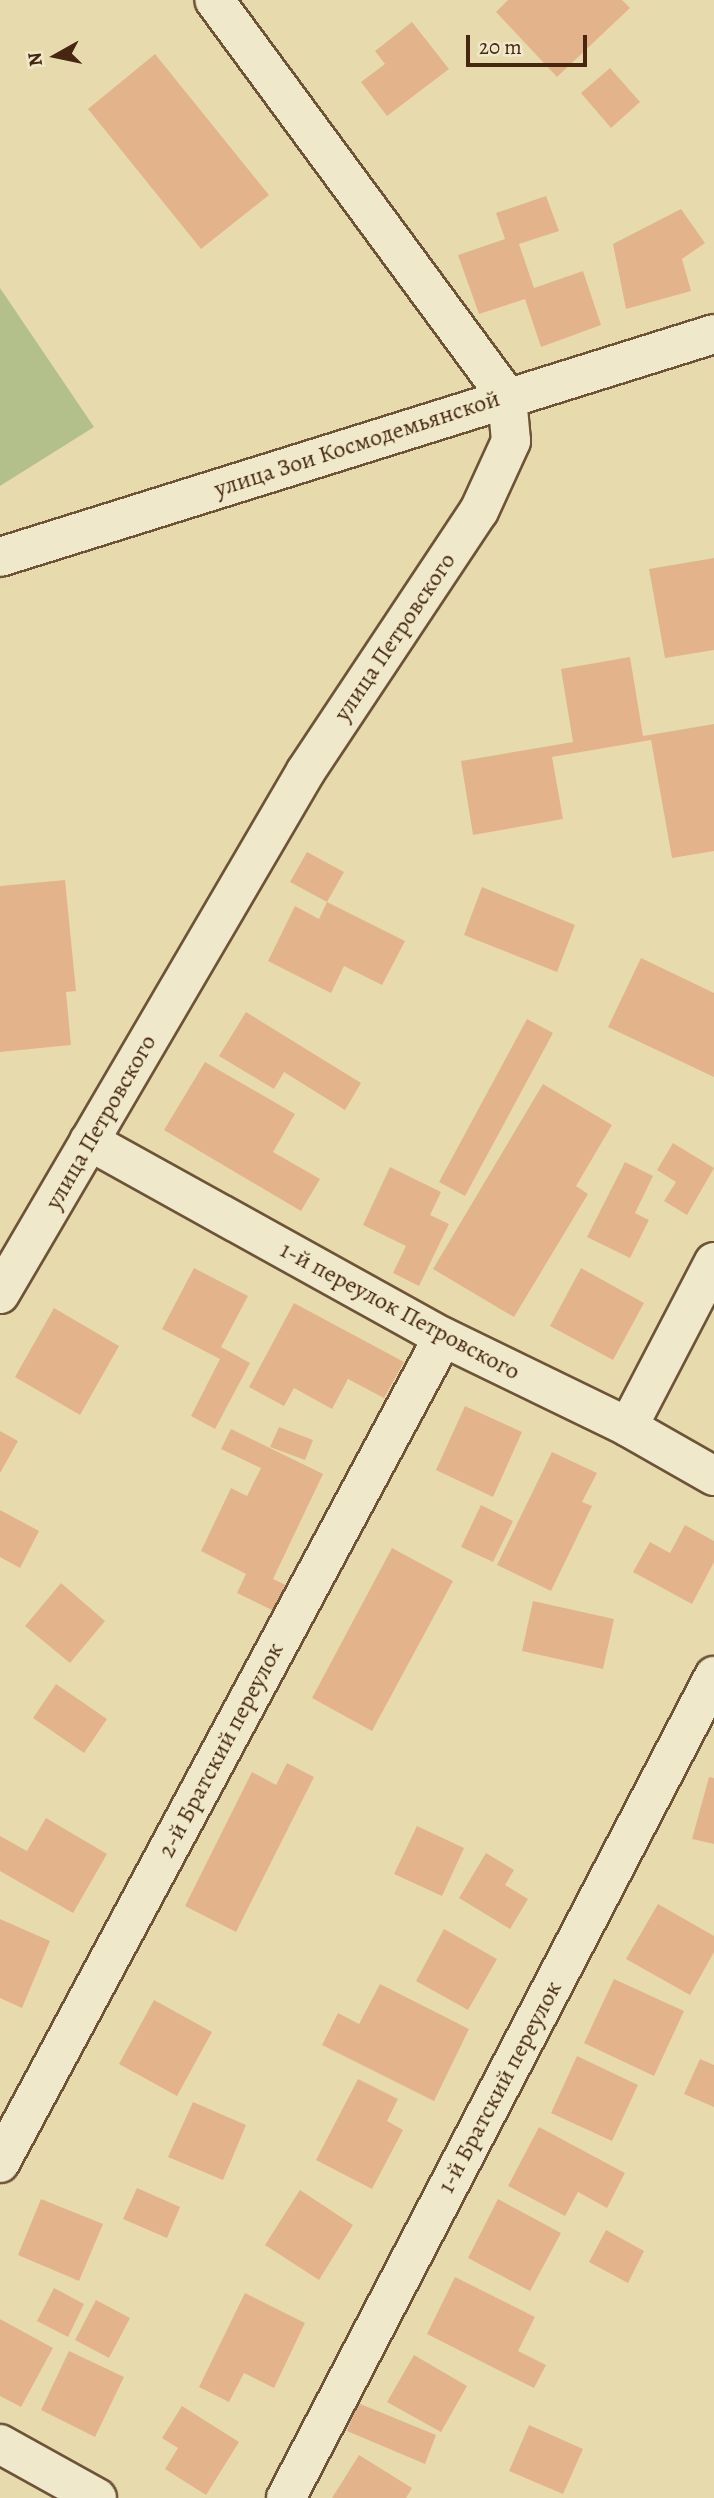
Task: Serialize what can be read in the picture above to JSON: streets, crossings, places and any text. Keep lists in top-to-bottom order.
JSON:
{
  "streets": {
    "street": [
      "улица Зои Космодемьянской",
      "улица Петровского",
      "1-й переулок Петровского",
      "2-й Братский переулок",
      "1-й Братский переулок"
    ]
  },
  "crossings": [
    ["улица Зои Космодемьянской", "улица Петровского"],
    ["улица Петровского", "1-й переулок Петровского"],
    ["1-й переулок Петровского", "2-й Братский переулок"]
  ],
  "scale_bar": "20 m",
  "north": "left"
}
